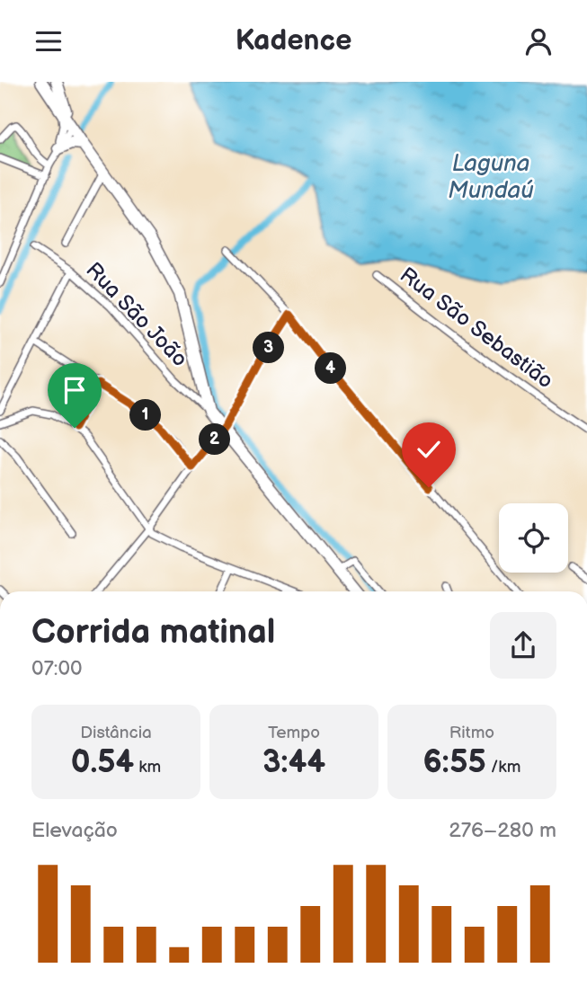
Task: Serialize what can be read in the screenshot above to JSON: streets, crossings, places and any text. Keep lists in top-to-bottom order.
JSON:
{
  "streets": {
    "street": ["Rua São João", "Rua São Sebastião"]
  },
  "water": ["Laguna Mundaú"],
  "page": {
    "header": "Kadence",
    "pins": [
      "3",
      "4",
      "1",
      "2"
    ],
    "heading": ["Corrida matinal", "07:00"],
    "stats": [
      ["Distância", "0.54 km"],
      ["Tempo", "3:44"],
      ["Ritmo", "6:55 /km"]
    ],
    "chart": ["Elevação", "276–280 m"]
  }
}
